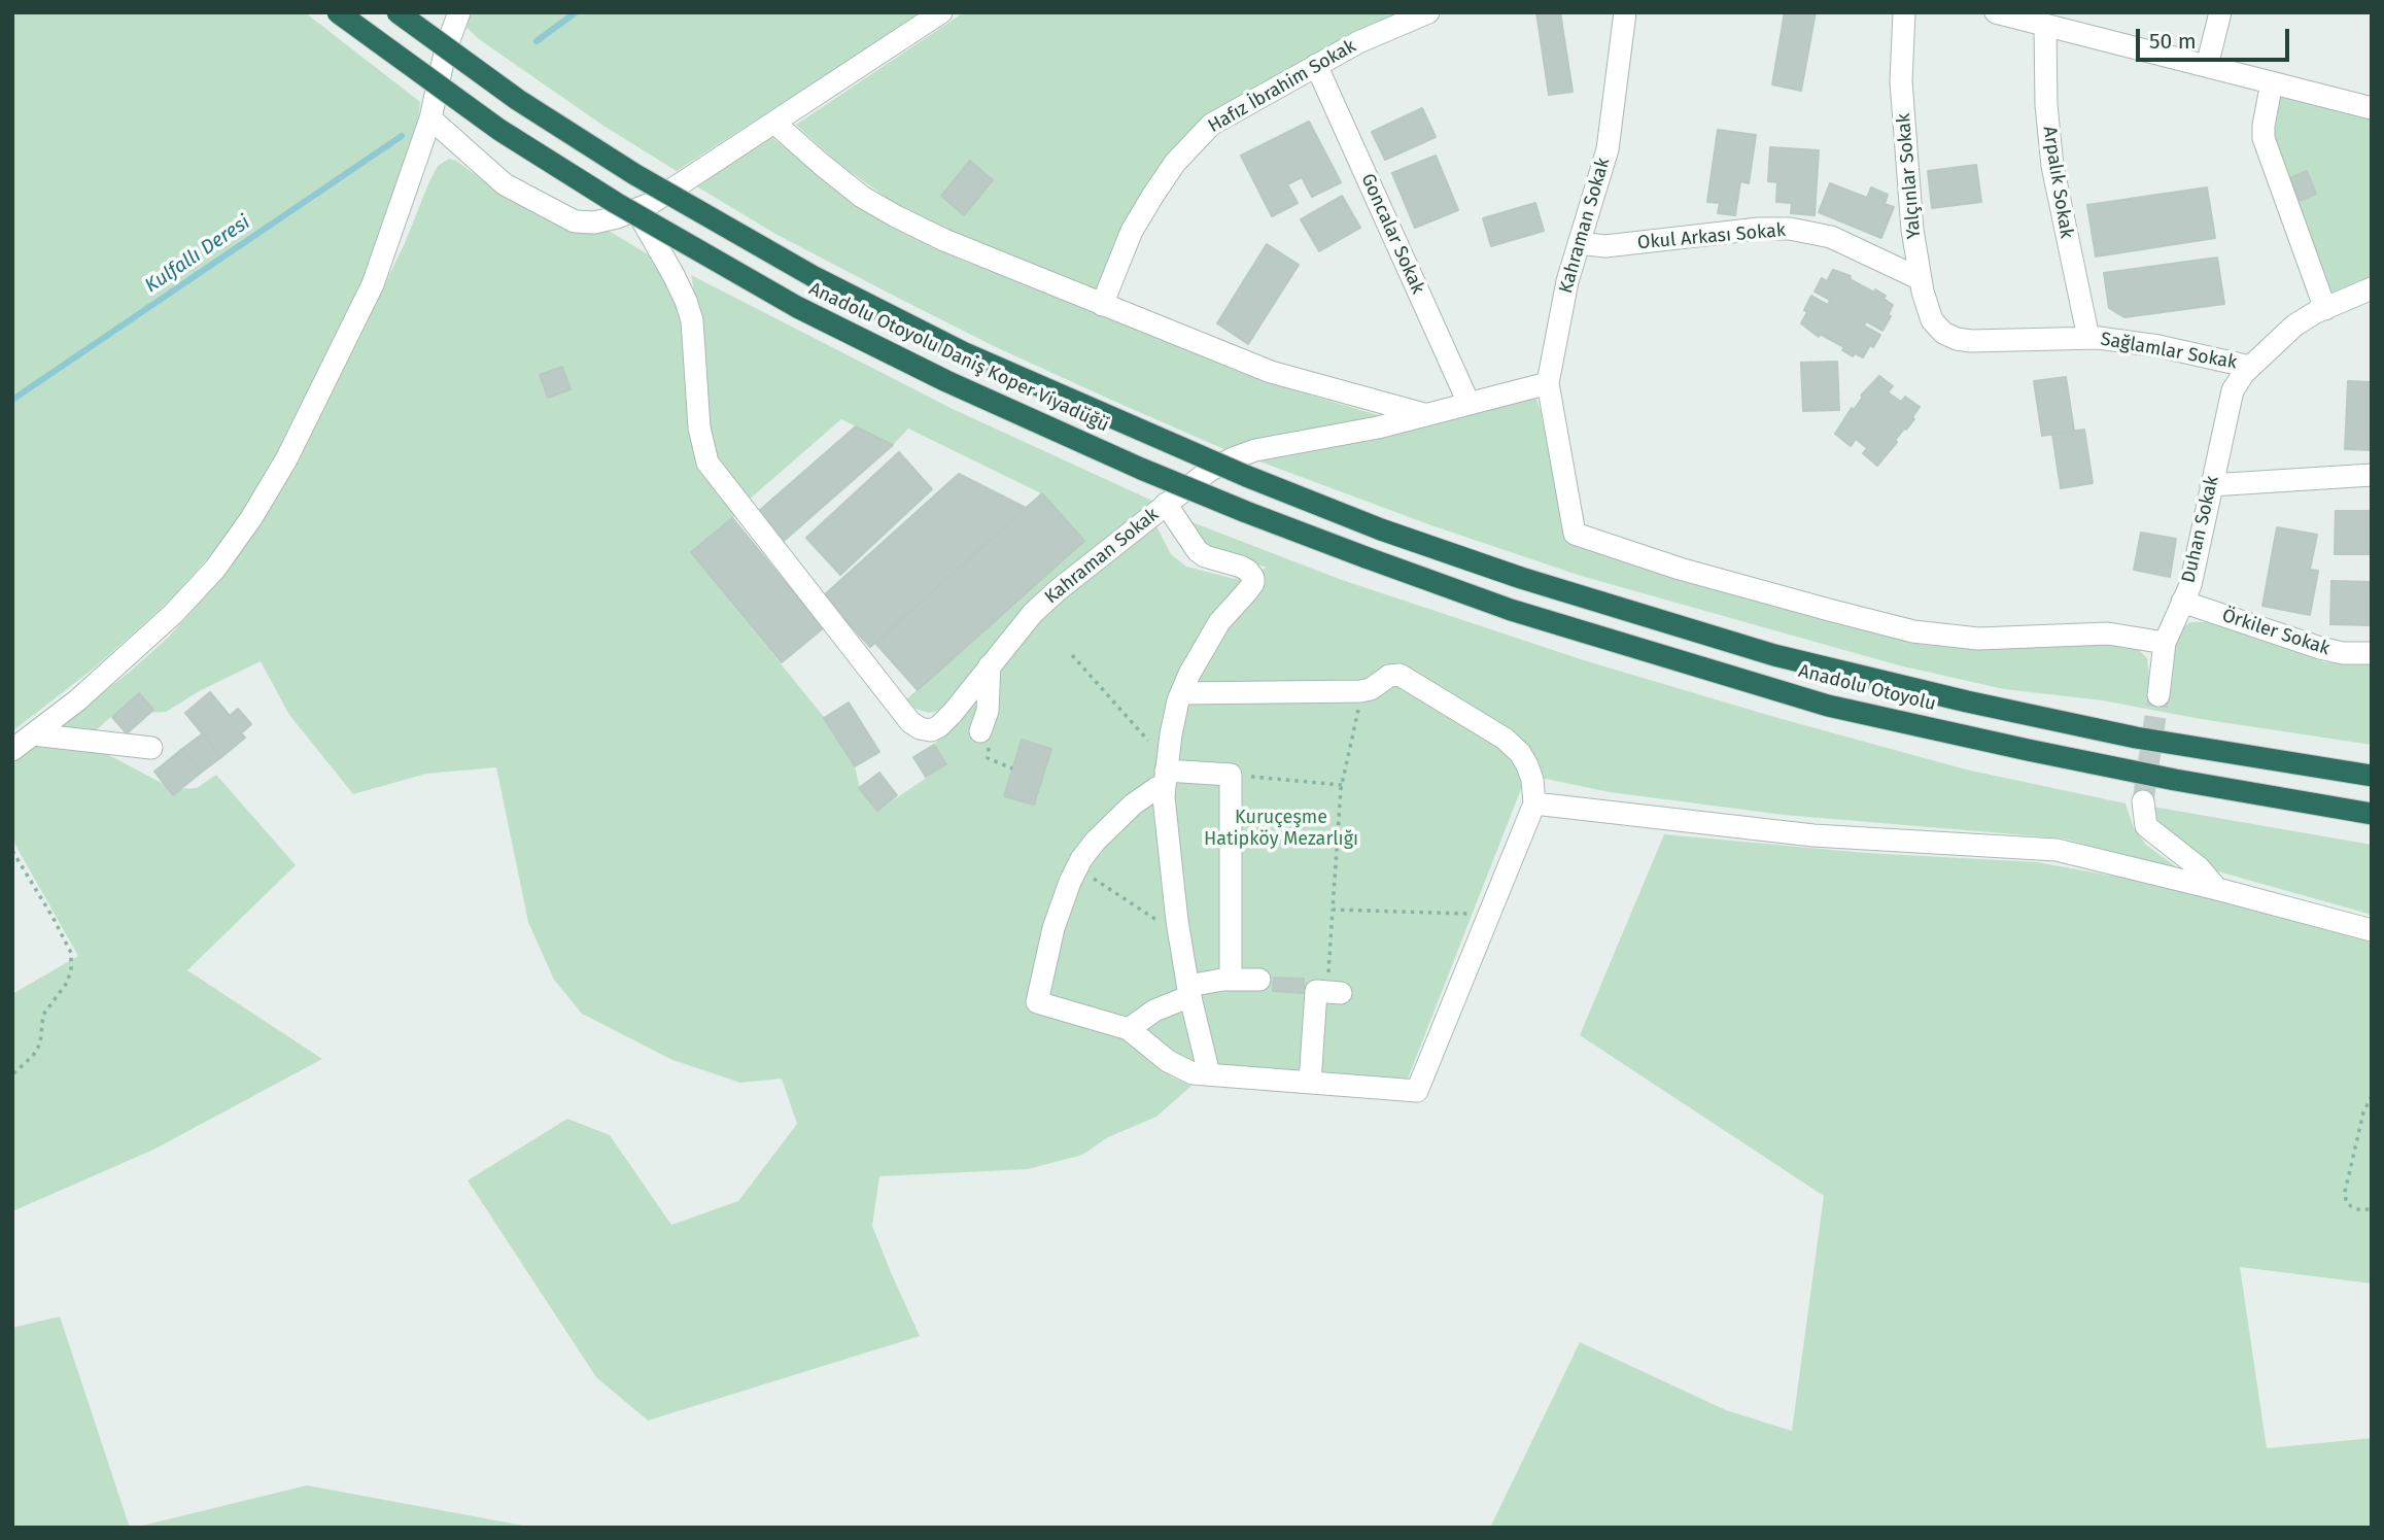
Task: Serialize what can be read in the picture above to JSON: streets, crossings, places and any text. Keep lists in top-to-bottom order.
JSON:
{
  "streets": {
    "highway": ["Anadolu Otoyolu Daniş Koper Viyadüğü", "Anadolu Otoyolu"],
    "street": [
      "Hafız İbrahim Sokak",
      "Yalçınlar Sokak",
      "Arpalık Sokak",
      "Kahraman Sokak",
      "Goncalar Sokak",
      "Okul Arkası Sokak",
      "Sağlamlar Sokak",
      "Duhan Sokak",
      "Örkiler Sokak"
    ]
  },
  "crossings": [
    ["Hafız İbrahim Sokak", "Goncalar Sokak"],
    ["Yalçınlar Sokak", "Okul Arkası Sokak"],
    ["Yalçınlar Sokak", "Sağlamlar Sokak"],
    ["Arpalık Sokak", "Sağlamlar Sokak"],
    ["Kahraman Sokak", "Goncalar Sokak"],
    ["Kahraman Sokak", "Okul Arkası Sokak"],
    ["Sağlamlar Sokak", "Duhan Sokak"],
    ["Anadolu Otoyolu Daniş Koper Viyadüğü", "Anadolu Otoyolu"],
    ["Duhan Sokak", "Örkiler Sokak"]
  ],
  "water": ["Kulfallı Deresi"],
  "parks": ["Kuruçeşme Hatipköy Mezarlığı"],
  "scale_bar": "50 m"
}
